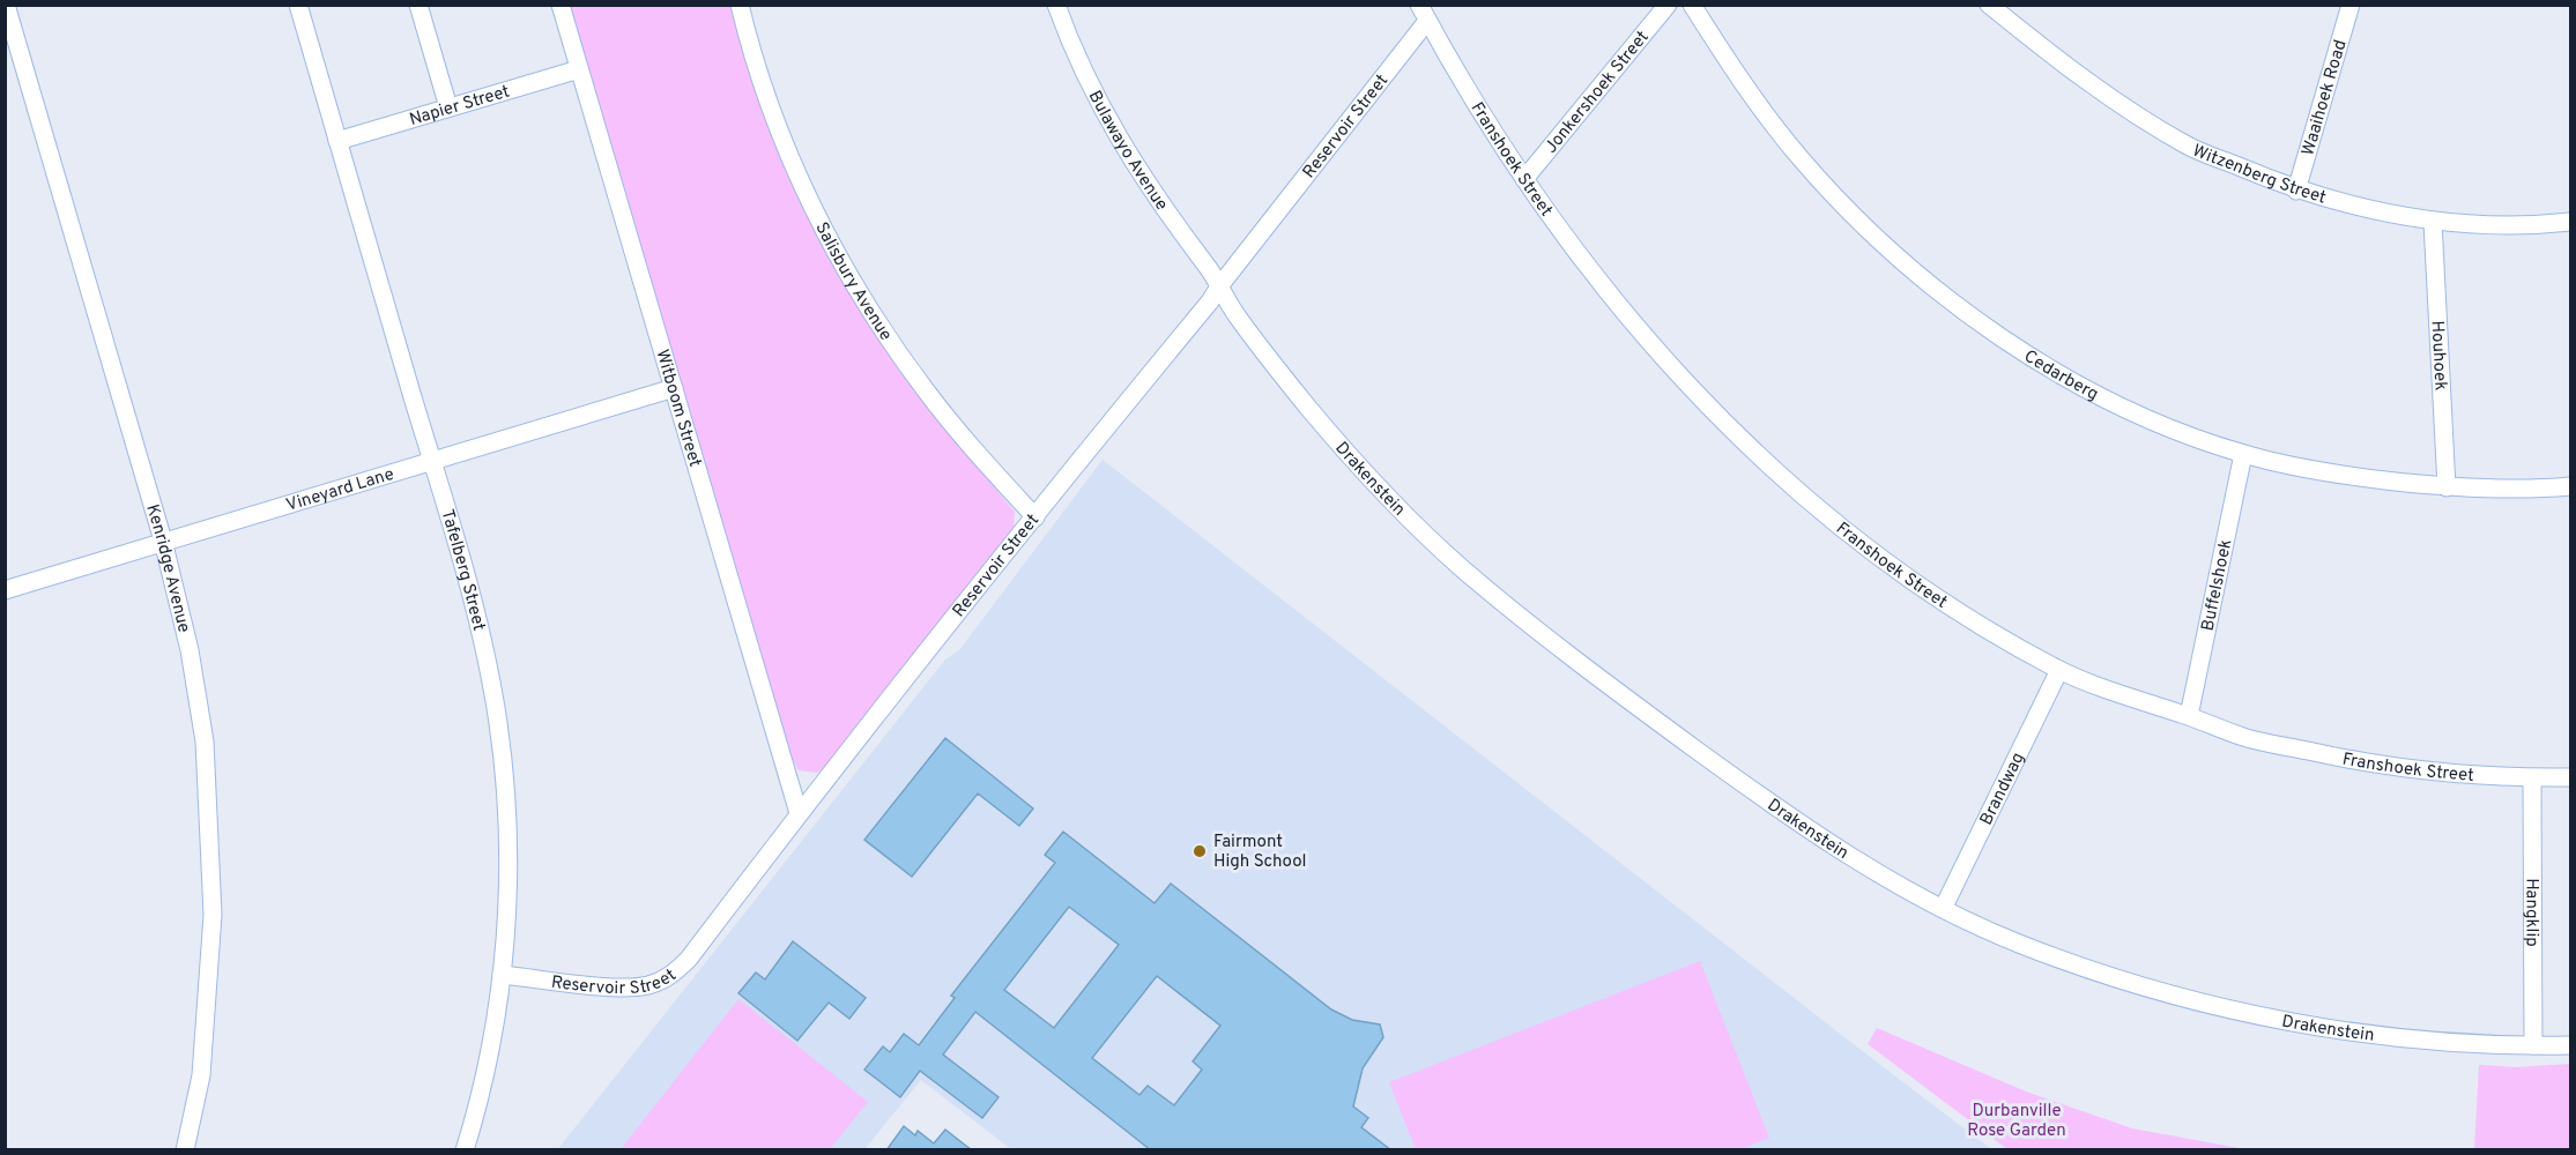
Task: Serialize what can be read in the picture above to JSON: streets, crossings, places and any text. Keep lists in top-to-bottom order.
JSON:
{
  "streets": {
    "street": [
      "Jonkershoek Street",
      "Waaihoek Road",
      "Napier Street",
      "Reservoir Street",
      "Bulawayo Avenue",
      "Franshoek Street",
      "Witzenberg Street",
      "Salisbury Avenue",
      "Houhoek",
      "Cedarberg",
      "Witboom Street",
      "Drakenstein",
      "Vineyard Lane",
      "Kenridge Avenue",
      "Tafelberg Street",
      "Buffelshoek",
      "Brandwag",
      "Hangklip"
    ]
  },
  "crossings": [
    ["Jonkershoek Street", "Franshoek Street"],
    ["Waaihoek Road", "Witzenberg Street"],
    ["Napier Street", "Witboom Street"],
    ["Napier Street", "Tafelberg Street"],
    ["Reservoir Street", "Bulawayo Avenue"],
    ["Reservoir Street", "Franshoek Street"],
    ["Reservoir Street", "Salisbury Avenue"],
    ["Reservoir Street", "Witboom Street"],
    ["Reservoir Street", "Drakenstein"],
    ["Reservoir Street", "Tafelberg Street"],
    ["Bulawayo Avenue", "Drakenstein"],
    ["Franshoek Street", "Buffelshoek"],
    ["Franshoek Street", "Brandwag"],
    ["Franshoek Street", "Hangklip"],
    ["Witzenberg Street", "Houhoek"],
    ["Houhoek", "Cedarberg"],
    ["Cedarberg", "Buffelshoek"],
    ["Witboom Street", "Vineyard Lane"],
    ["Drakenstein", "Brandwag"],
    ["Drakenstein", "Hangklip"],
    ["Vineyard Lane", "Kenridge Avenue"],
    ["Vineyard Lane", "Tafelberg Street"]
  ],
  "parks": ["Durbanville Rose Garden"],
  "places": ["Fairmont High School"]
}
